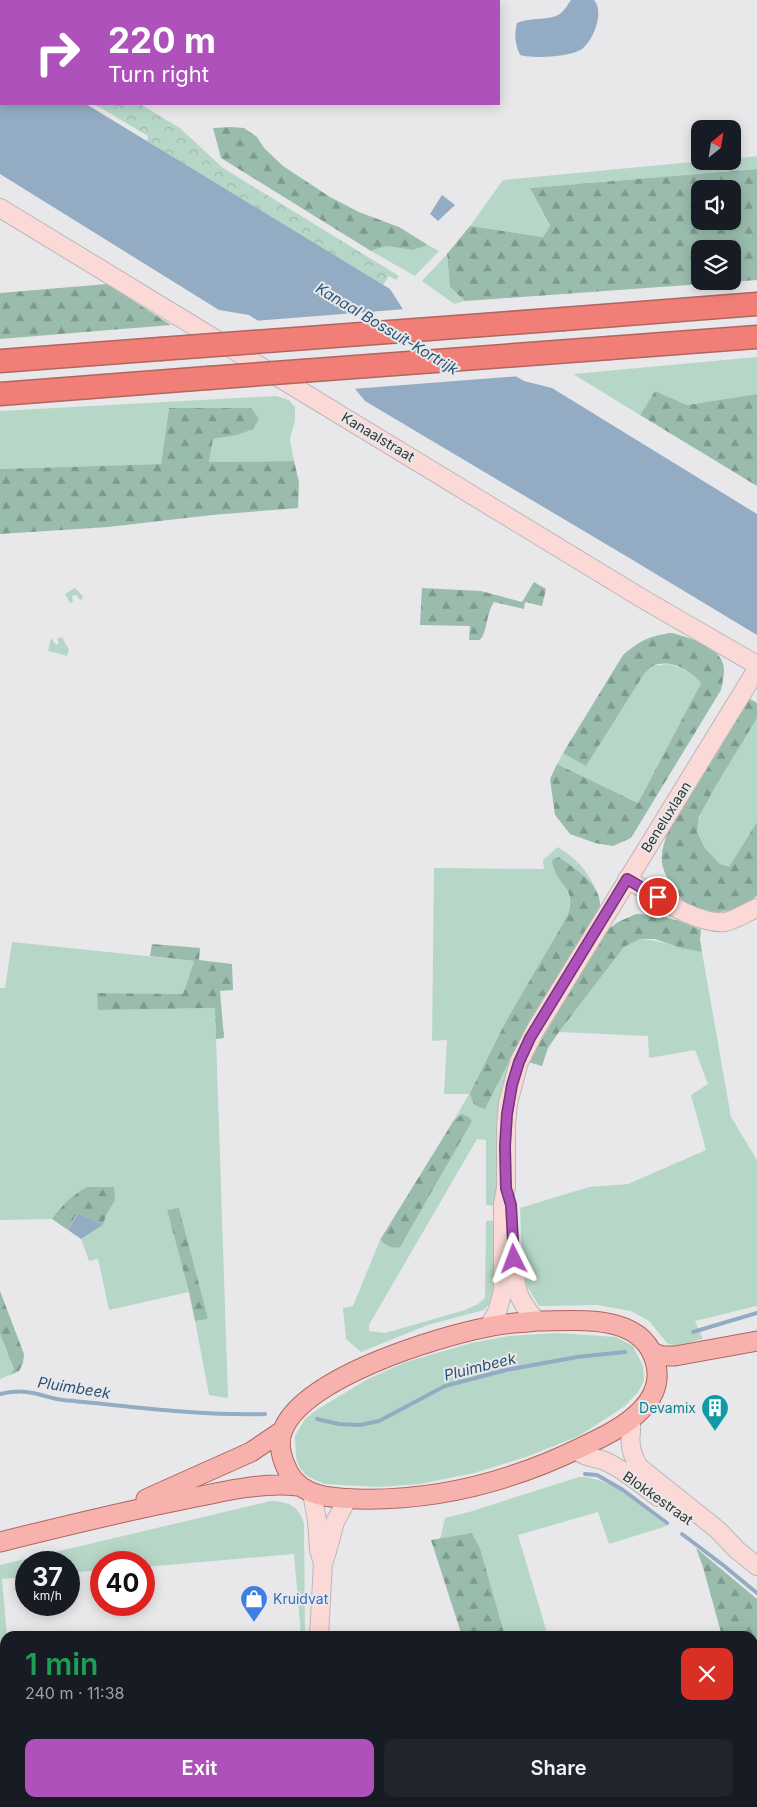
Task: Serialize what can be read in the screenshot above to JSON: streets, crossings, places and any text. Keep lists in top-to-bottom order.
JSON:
{
  "streets": {
    "street": ["Kanaalstraat", "Beneluxlaan", "Blokkestraat"]
  },
  "water": ["Kanaal Bossuit-Kortrijk", "Pluimbeek"],
  "places": {
    "building": ["Devamix"],
    "shop": ["Kruidvat"]
  },
  "north": "top right",
  "page": {
    "turn": ["220 m", "Turn right"],
    "speed": "37 km/h",
    "limit": "40",
    "heading": ["1 min", "240 m · 11:38"],
    "buttons": ["Exit", "Share"]
  }
}
